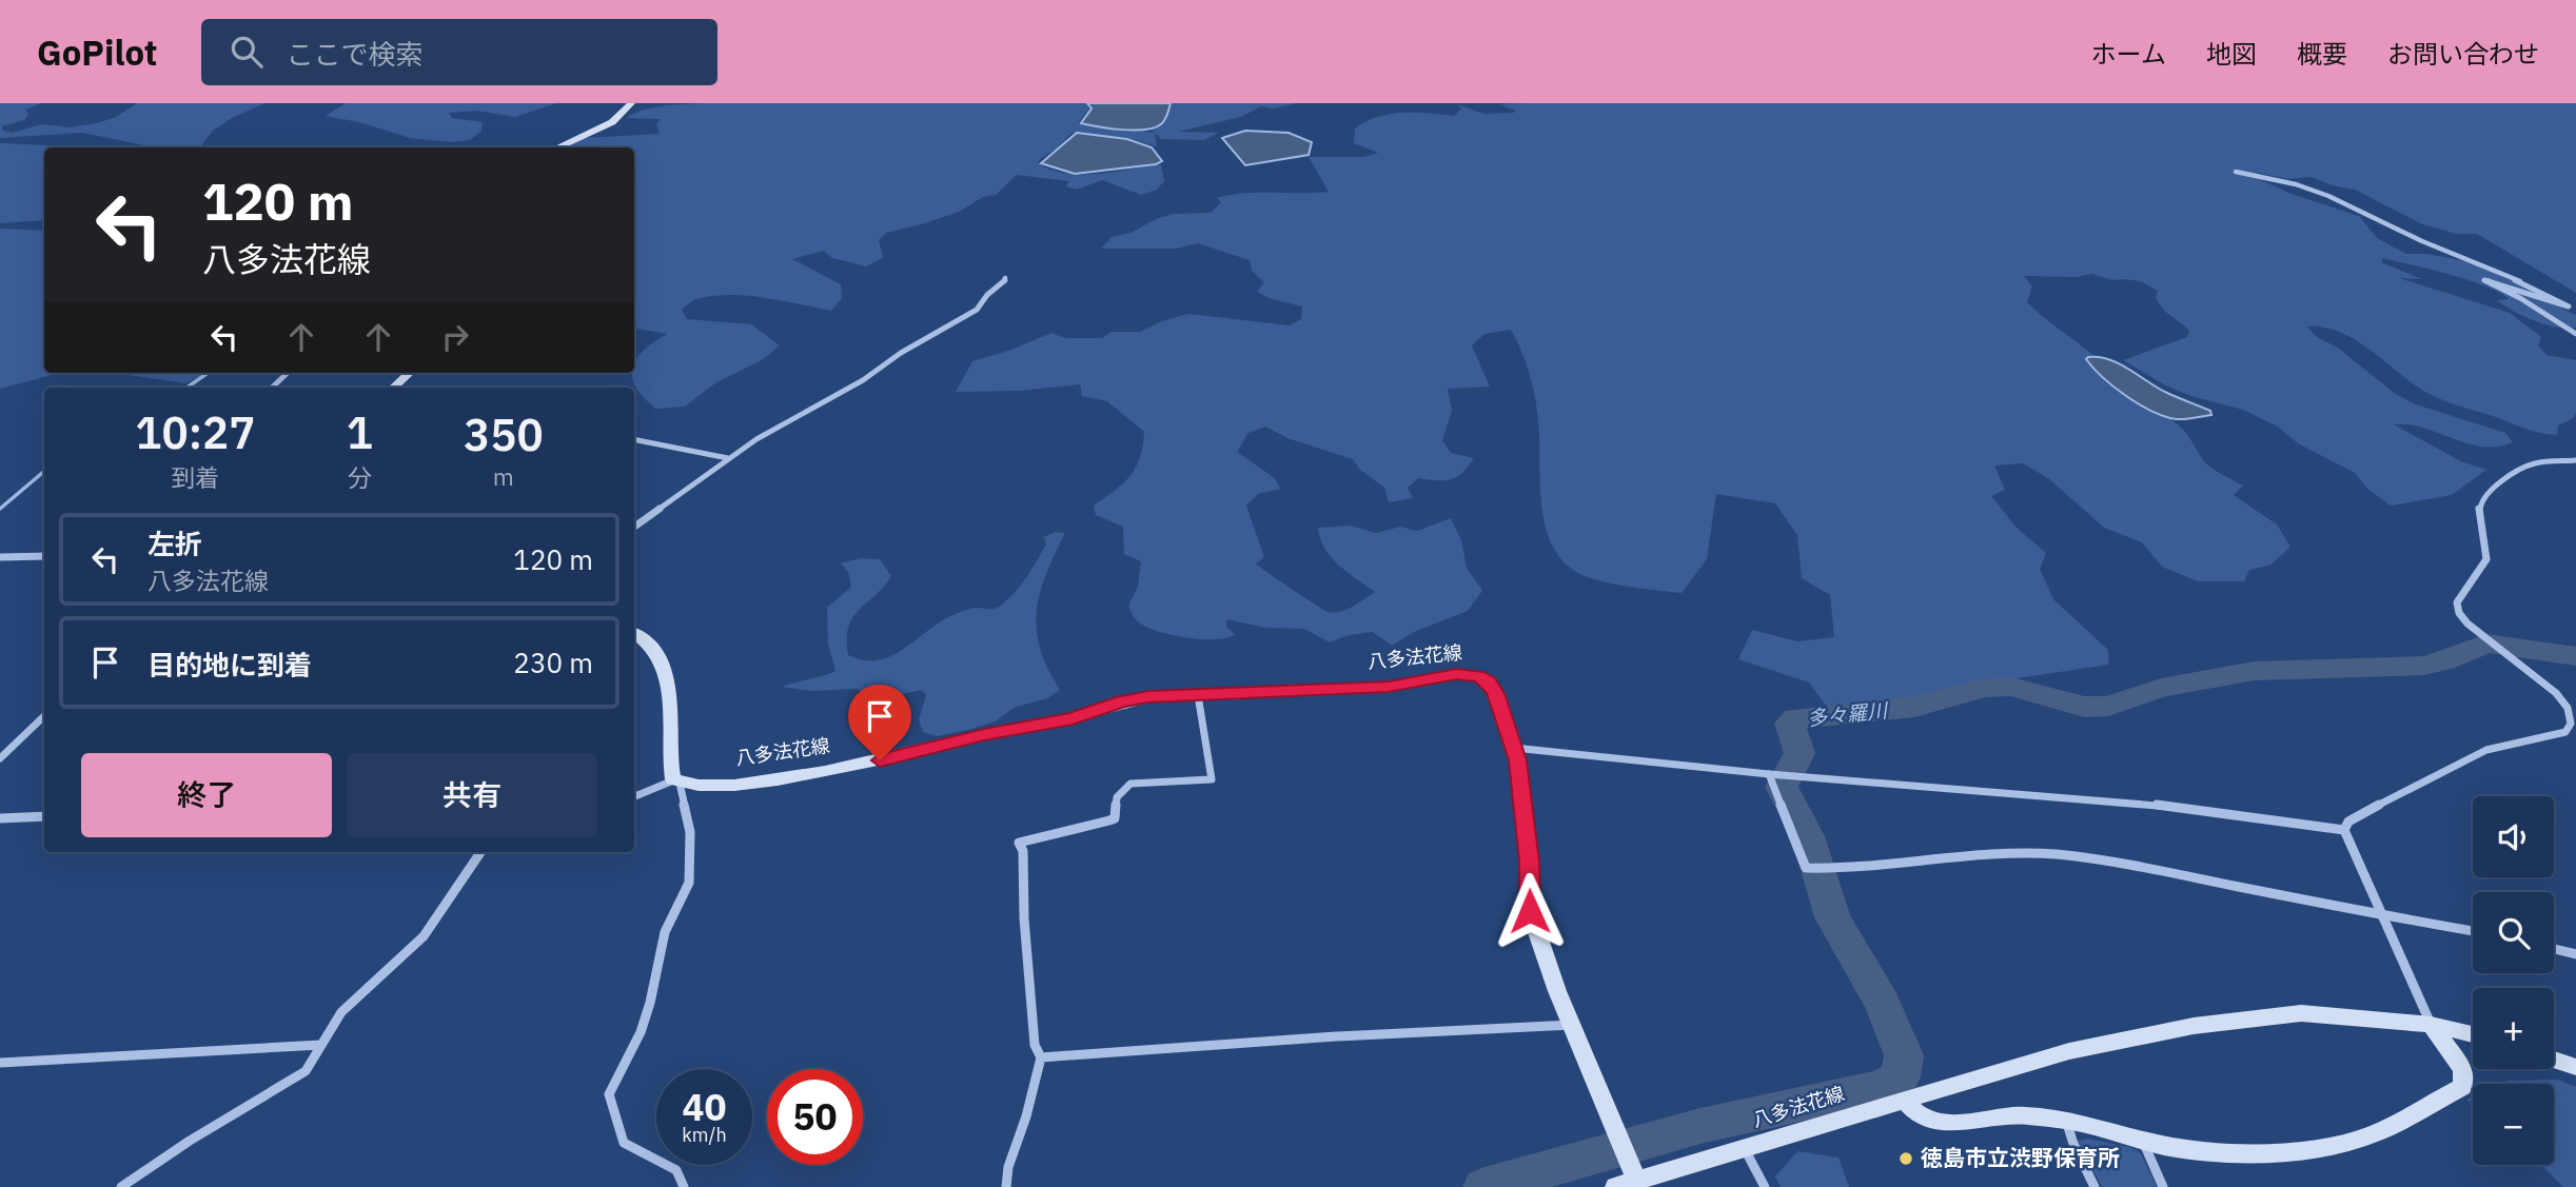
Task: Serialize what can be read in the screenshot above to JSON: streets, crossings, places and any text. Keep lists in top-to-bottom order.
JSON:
{
  "streets": {
    "main road": ["八多法花線"]
  },
  "water": ["多々羅川"],
  "places": ["徳島市立渋野保育所"],
  "page": {
    "header": "GoPilot",
    "search": "ここで検索",
    "nav": [
      "ホーム",
      "地図",
      "概要",
      "お問い合わせ"
    ],
    "turn": ["120 m", "八多法花線"],
    "eta": [
      "10:27",
      "到着",
      "1",
      "分",
      "350",
      "m"
    ],
    "list": [
      {
        "name": "左折",
        "note": "八多法花線",
        "value": "120 m"
      },
      {
        "name": "目的地に到着",
        "value": "230 m"
      }
    ],
    "buttons": ["終了", "共有"],
    "map_buttons": ["+", "−"],
    "speed": "40 km/h",
    "limit": "50"
  }
}
